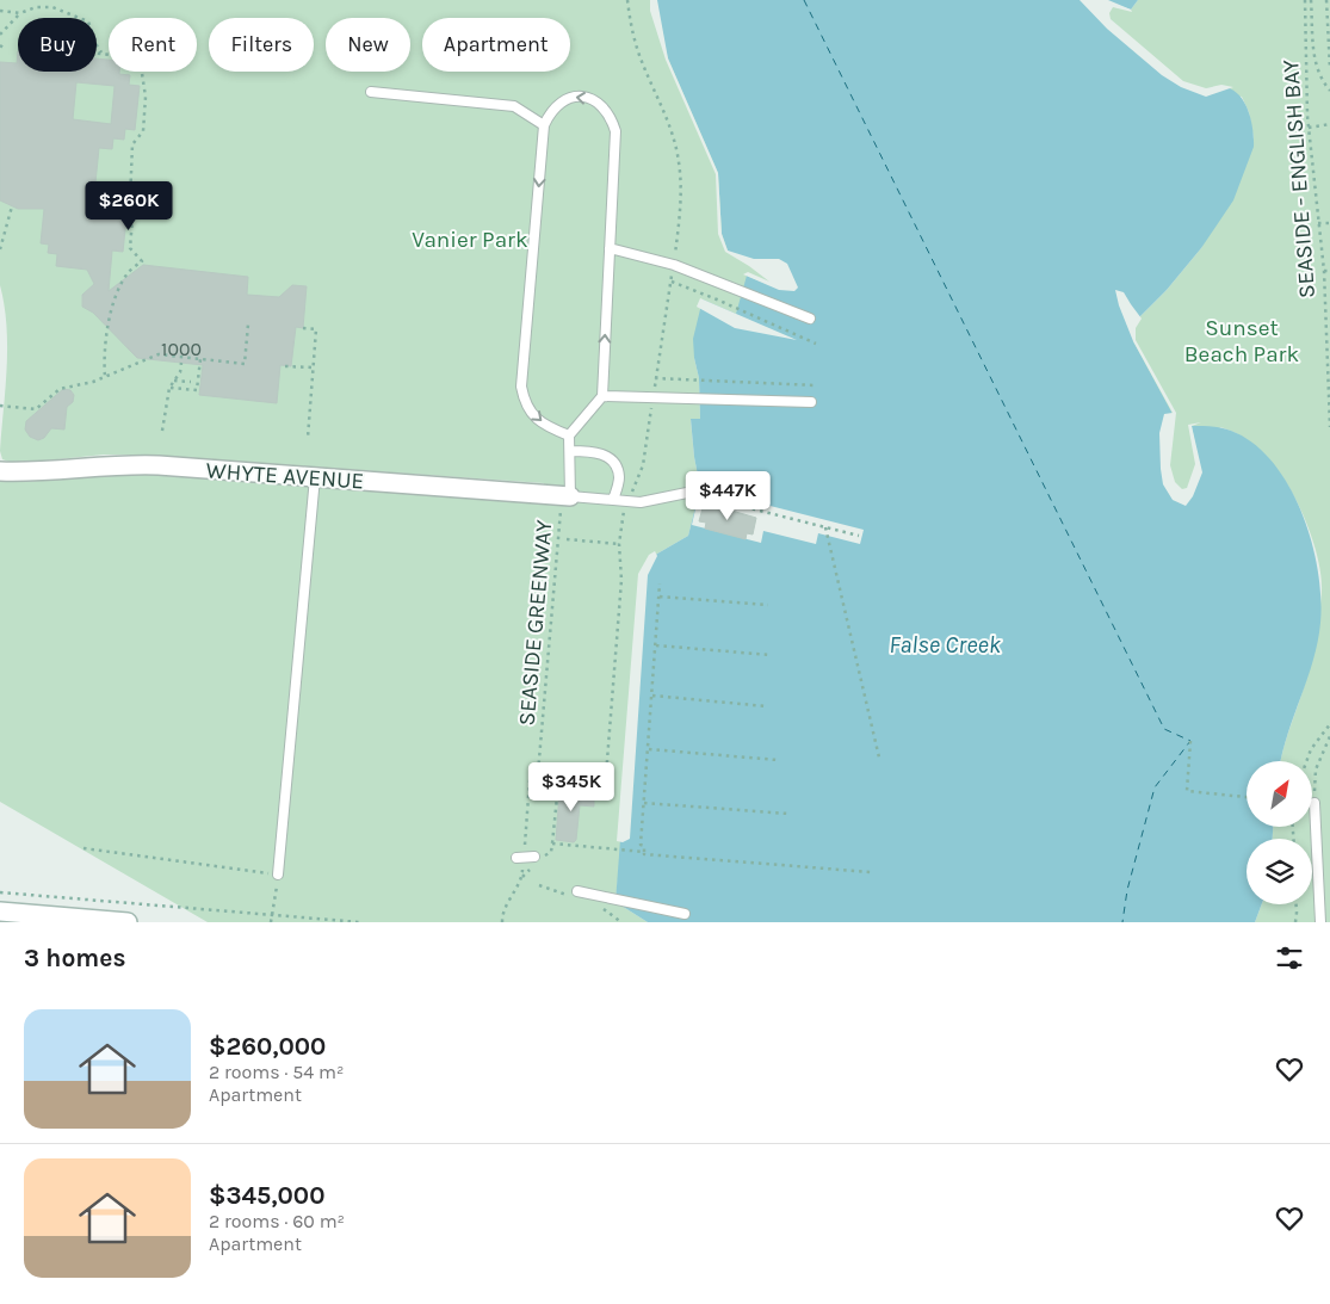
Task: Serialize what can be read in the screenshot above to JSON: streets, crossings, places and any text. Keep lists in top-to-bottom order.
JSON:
{
  "streets": {
    "street": ["WHYTE AVENUE"],
    "path": ["SEASIDE - ENGLISH BAY", "SEASIDE GREENWAY"]
  },
  "crossings": [
    ["WHYTE AVENUE", "SEASIDE GREENWAY"]
  ],
  "water": ["False Creek"],
  "parks": ["Vanier Park", "Sunset Beach Park"],
  "house_numbers": ["1000"],
  "north": "top right",
  "page": {
    "chip": [
      "Buy",
      "Rent",
      "Filters",
      "New",
      "Apartment"
    ],
    "price": ["$260K", "$447K", "$345K"],
    "heading": "3 homes",
    "list": [
      {
        "name": "$260,000",
        "note": "2 rooms · 54 m² · Apartment"
      },
      {
        "name": "$345,000",
        "note": "2 rooms · 60 m² · Apartment"
      }
    ]
  }
}
